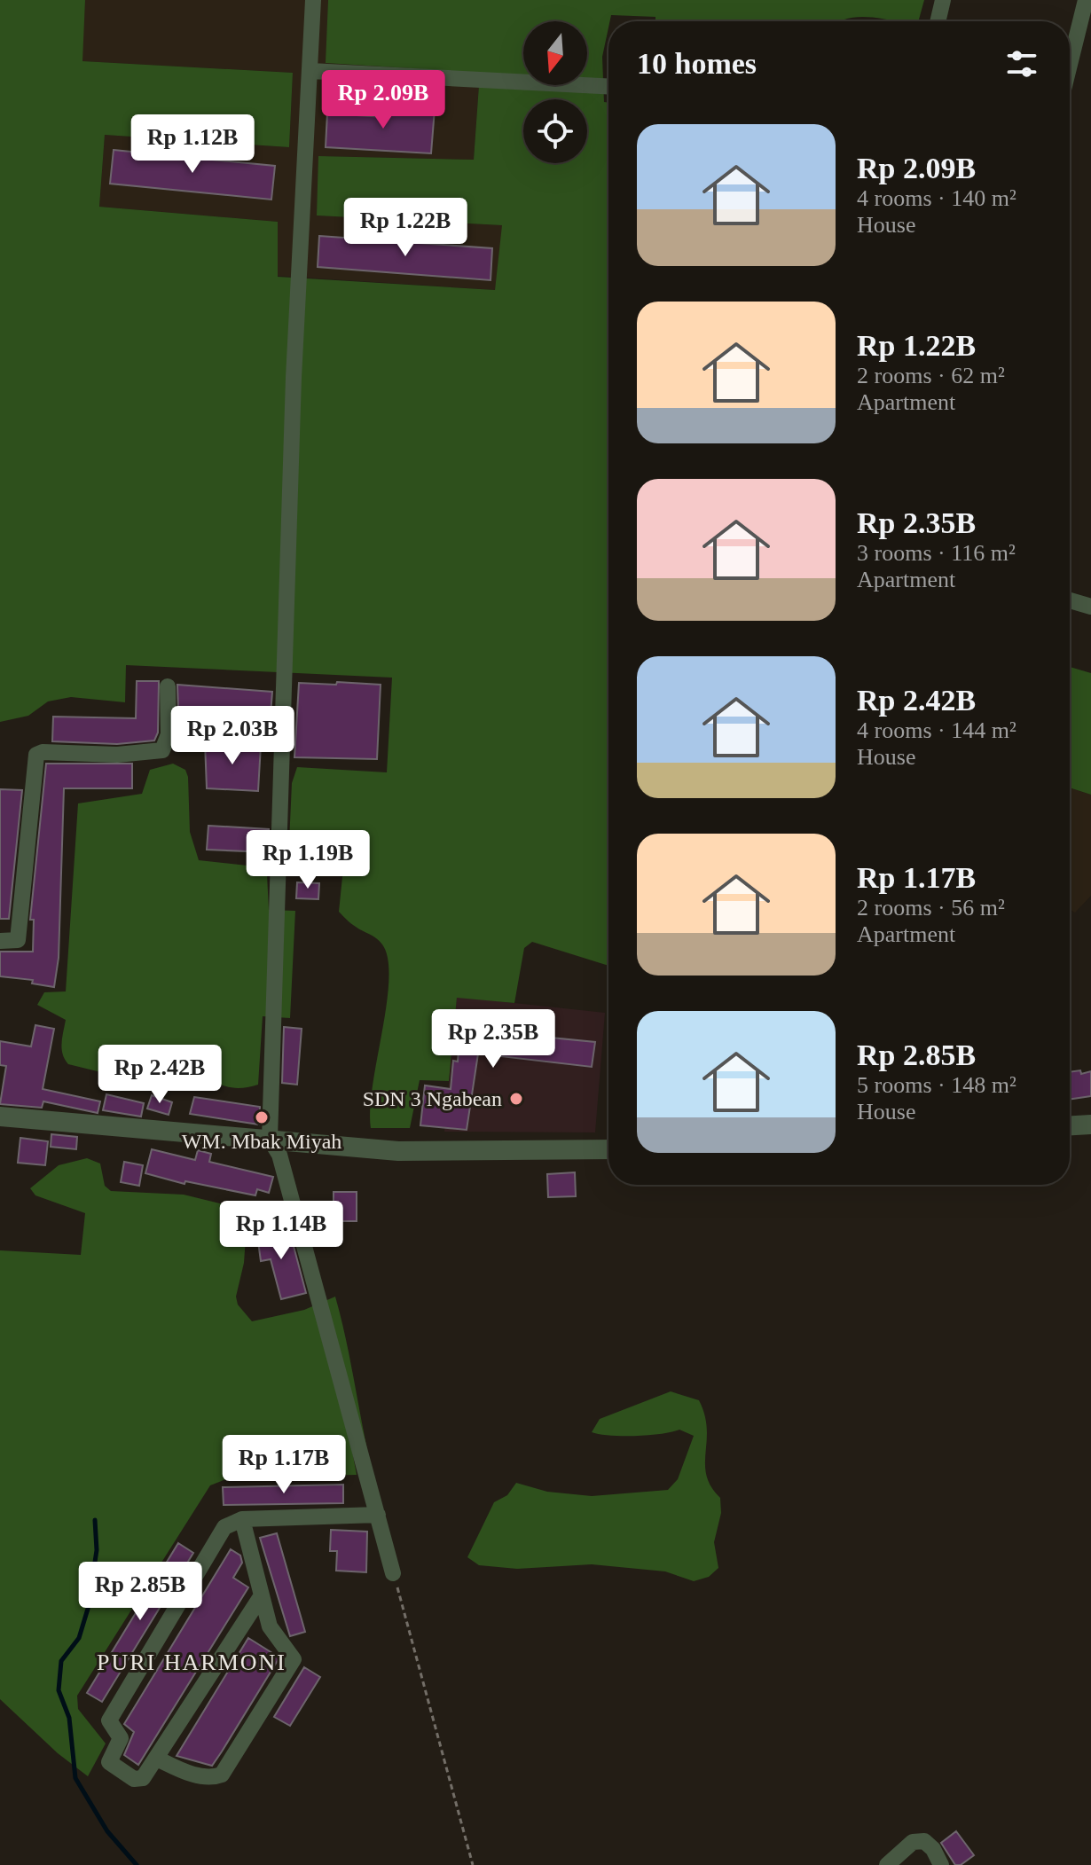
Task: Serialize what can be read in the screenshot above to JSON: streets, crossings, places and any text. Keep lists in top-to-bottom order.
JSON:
{
  "districts": ["PURI HARMONI"],
  "places": ["SDN 3 Ngabean", "WM. Mbak Miyah"],
  "north": "bottom",
  "page": {
    "heading": "10 homes",
    "price": [
      "Rp 2.09B",
      "Rp 1.12B",
      "Rp 1.22B",
      "Rp 2.03B",
      "Rp 1.19B",
      "Rp 2.35B",
      "Rp 2.42B",
      "Rp 1.14B",
      "Rp 1.17B",
      "Rp 2.85B"
    ],
    "list": [
      {
        "name": "Rp 2.09B",
        "note": "4 rooms · 140 m² · House"
      },
      {
        "name": "Rp 1.22B",
        "note": "2 rooms · 62 m² · Apartment"
      },
      {
        "name": "Rp 2.35B",
        "note": "3 rooms · 116 m² · Apartment"
      },
      {
        "name": "Rp 2.42B",
        "note": "4 rooms · 144 m² · House"
      },
      {
        "name": "Rp 1.17B",
        "note": "2 rooms · 56 m² · Apartment"
      },
      {
        "name": "Rp 2.85B",
        "note": "5 rooms · 148 m² · House"
      }
    ]
  }
}
